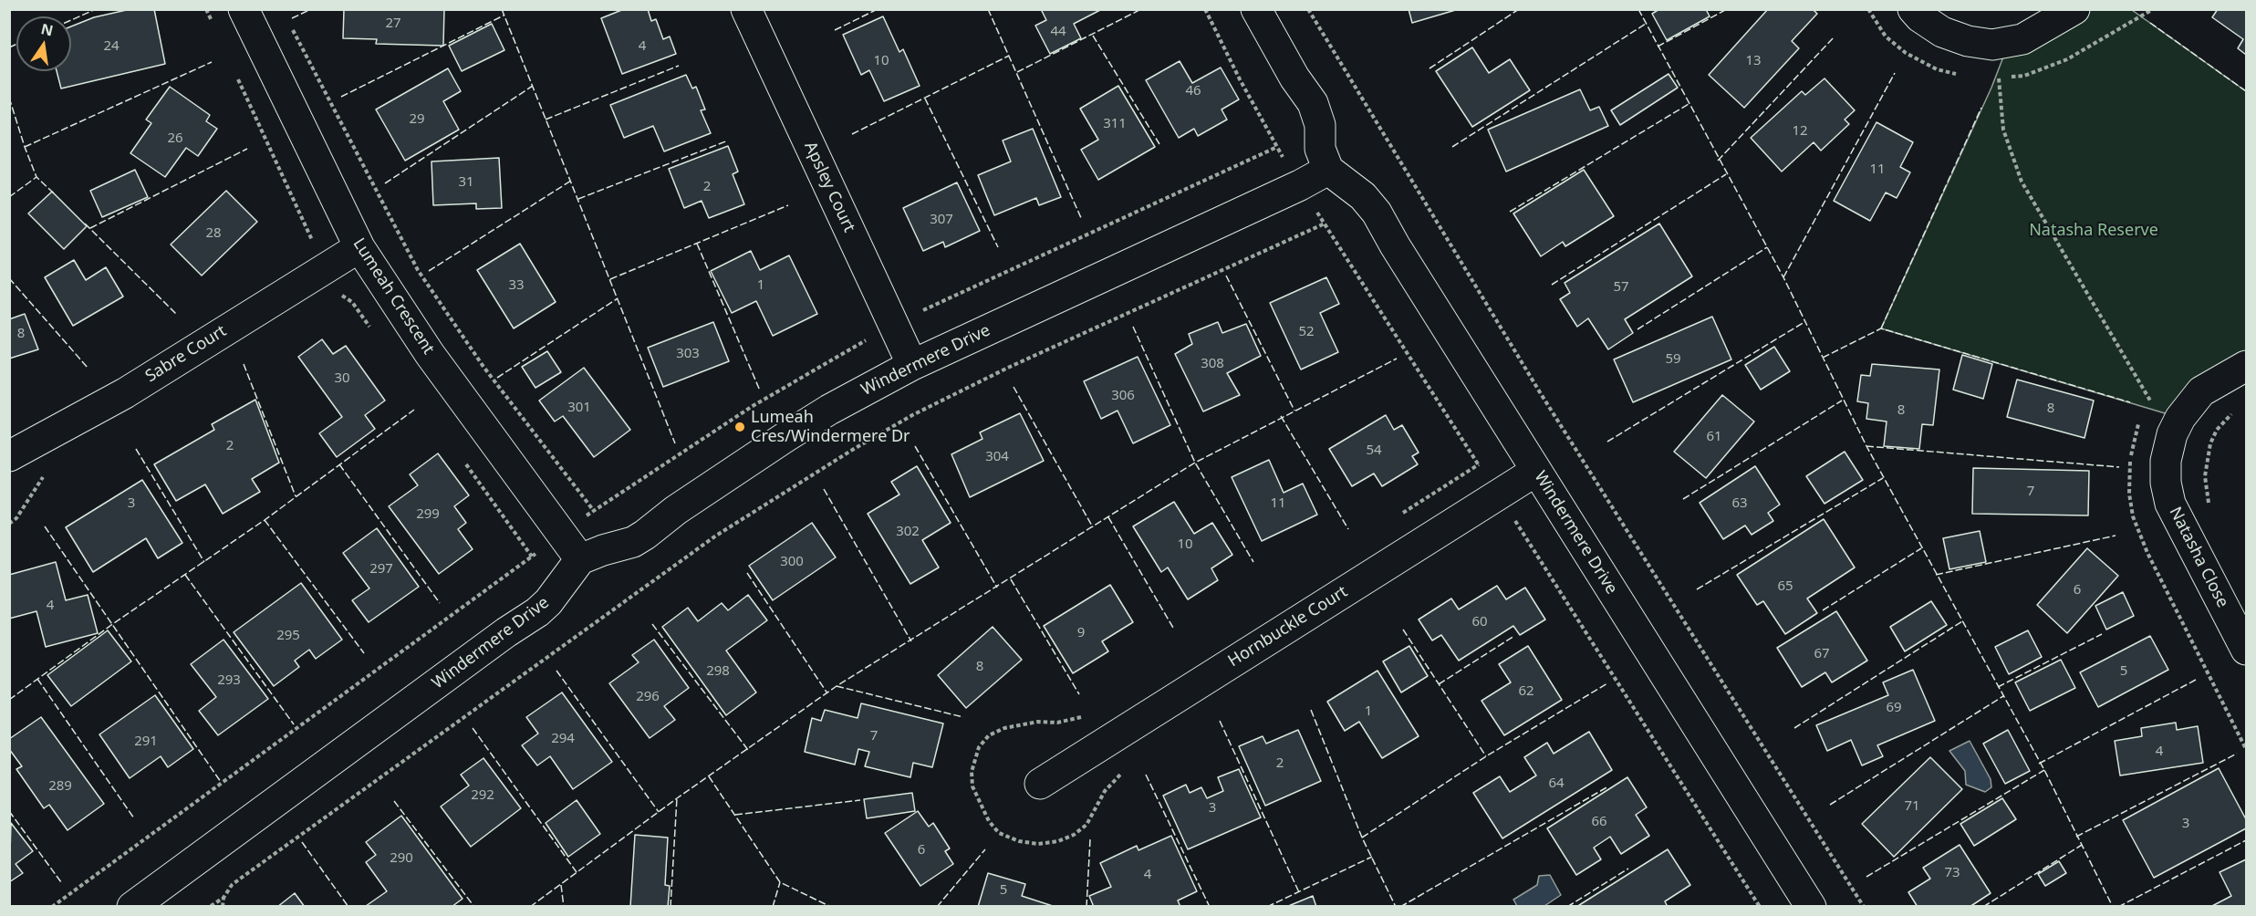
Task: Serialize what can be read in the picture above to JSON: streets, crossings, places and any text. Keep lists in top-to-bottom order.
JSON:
{
  "streets": {
    "street": [
      "Apsley Court",
      "Lumeah Crescent",
      "Sabre Court",
      "Windermere Drive",
      "Natasha Close",
      "Hornbuckle Court"
    ]
  },
  "crossings": [
    ["Apsley Court", "Windermere Drive"],
    ["Lumeah Crescent", "Sabre Court"],
    ["Lumeah Crescent", "Windermere Drive"],
    ["Windermere Drive", "Hornbuckle Court"]
  ],
  "parks": ["Natasha Reserve"],
  "places": ["Lumeah Cres/Windermere Dr"],
  "house_numbers": [
    "27",
    "44",
    "24",
    "4",
    "10",
    "13",
    "46",
    "29",
    "311",
    "12",
    "26",
    "11",
    "31",
    "2",
    "307",
    "28",
    "33",
    "1",
    "57",
    "52",
    "8",
    "303",
    "59",
    "308",
    "30",
    "306",
    "301",
    "8",
    "8",
    "61",
    "2",
    "54",
    "304",
    "7",
    "3",
    "11",
    "63",
    "299",
    "302",
    "10",
    "300",
    "297",
    "65",
    "6",
    "4",
    "60",
    "9",
    "295",
    "67",
    "8",
    "298",
    "5",
    "293",
    "62",
    "296",
    "69",
    "1",
    "7",
    "294",
    "291",
    "4",
    "2",
    "64",
    "289",
    "292",
    "71",
    "3",
    "66",
    "3",
    "6",
    "290",
    "73",
    "4",
    "5"
  ],
  "north": "top"
}
